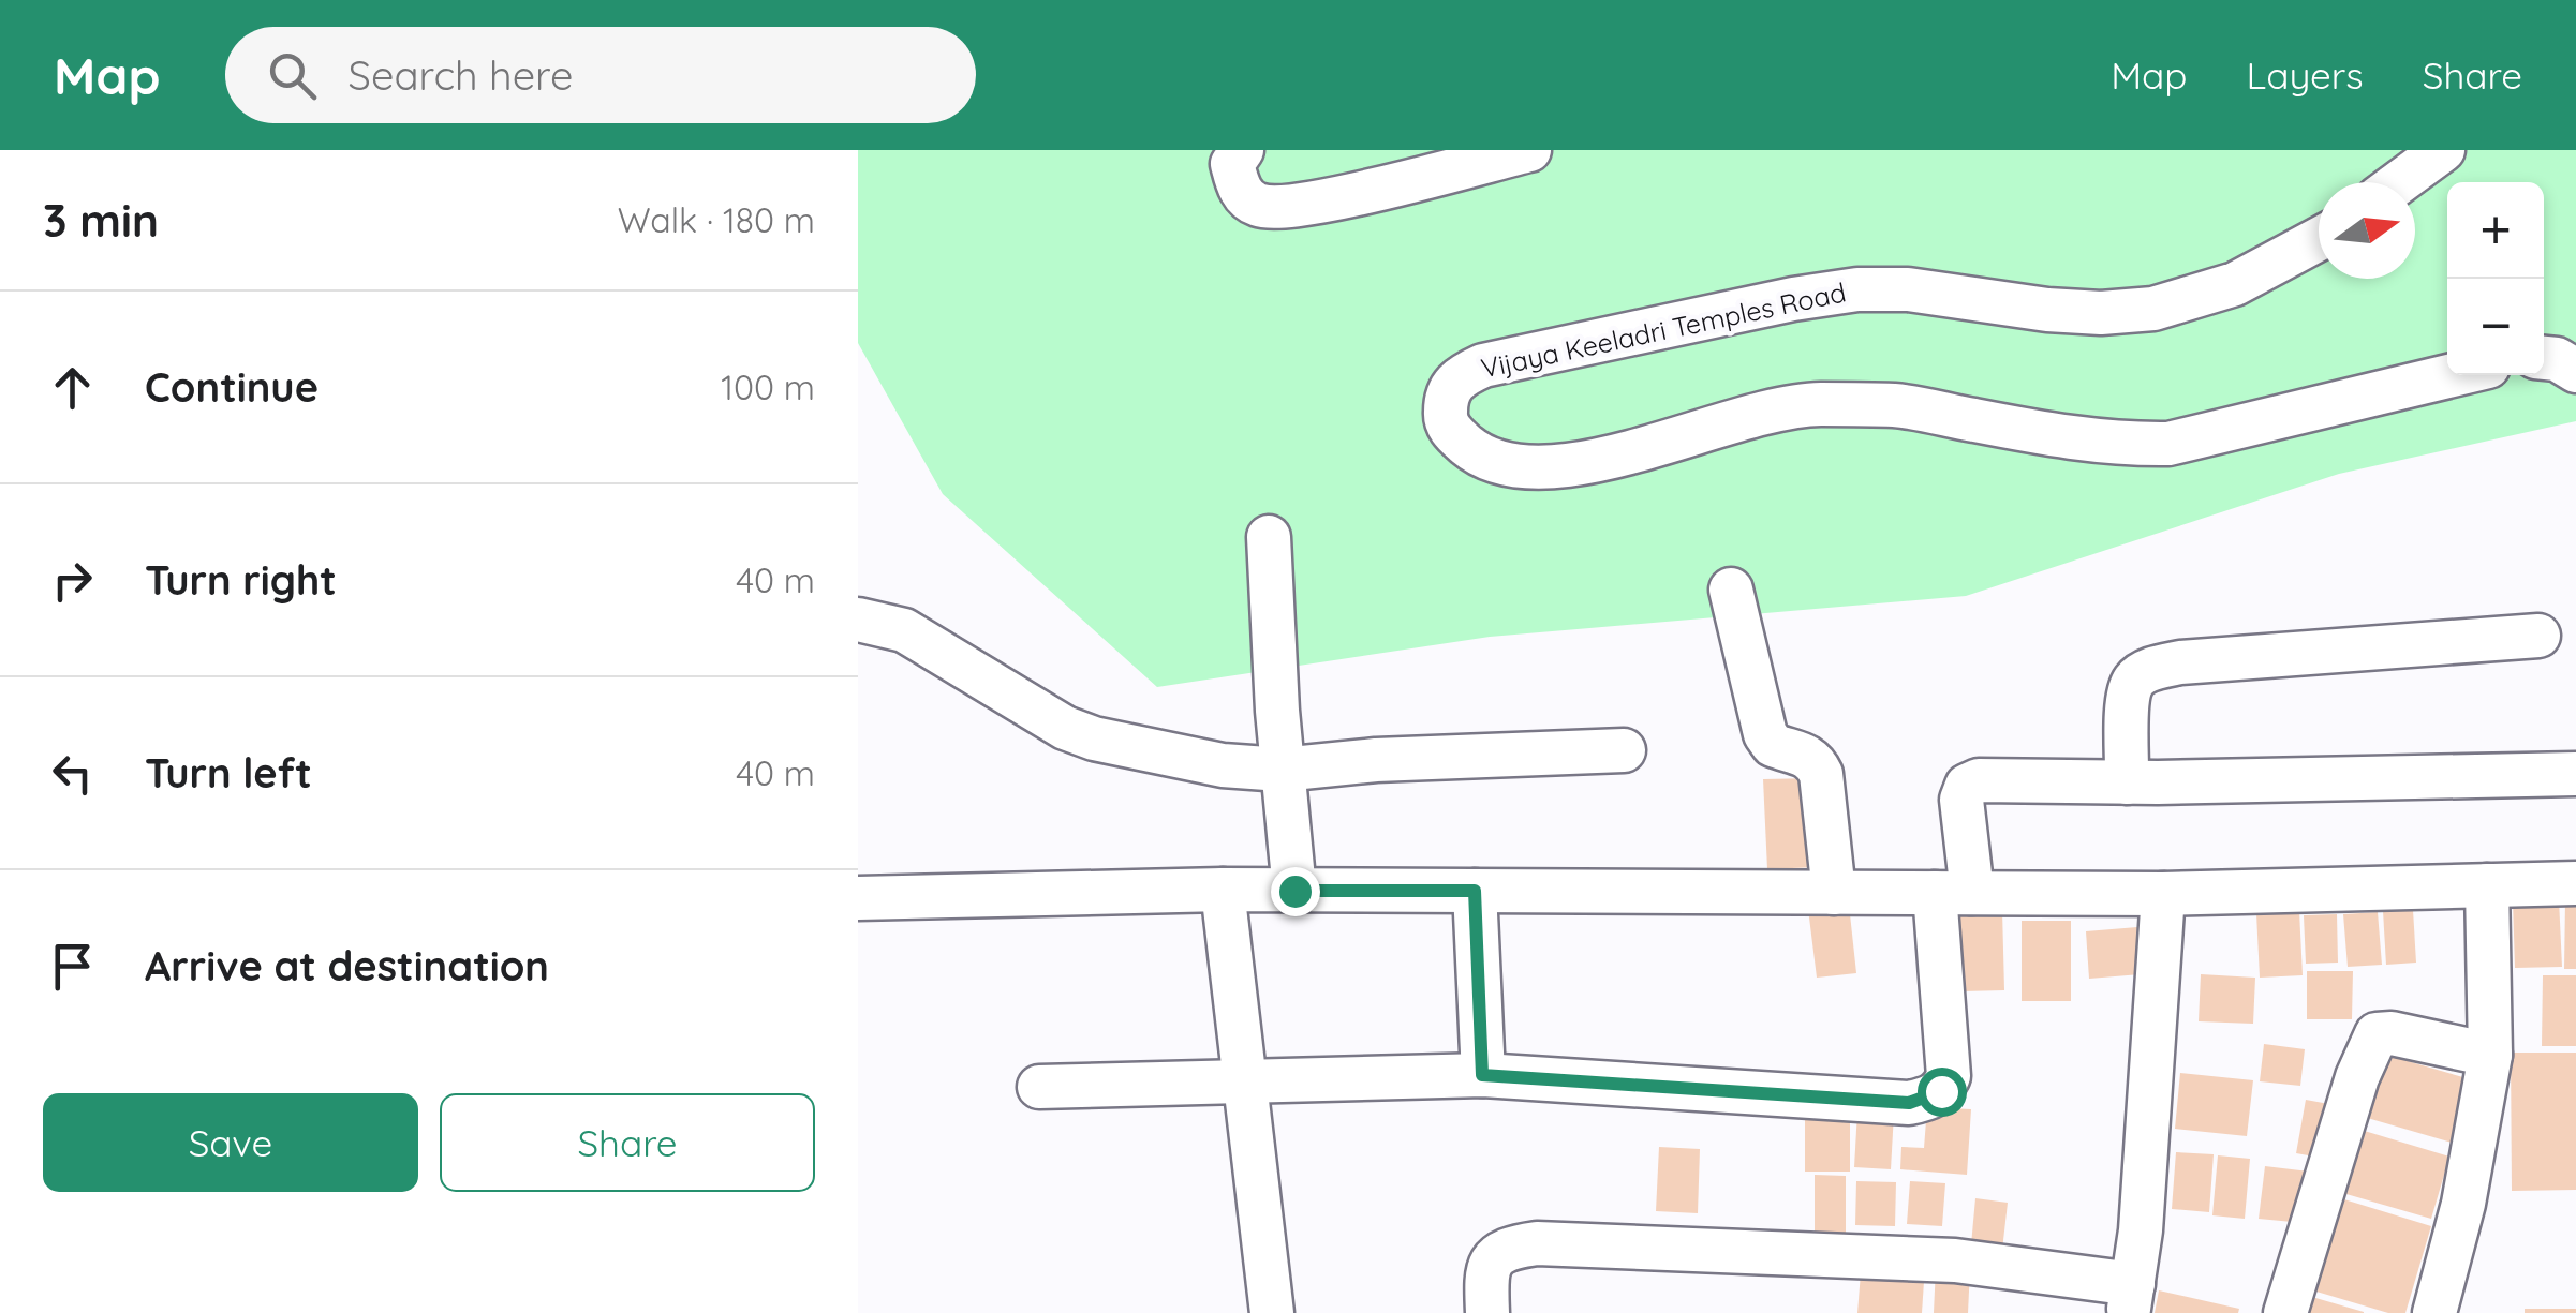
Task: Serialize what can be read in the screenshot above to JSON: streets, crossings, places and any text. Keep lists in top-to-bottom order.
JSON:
{
  "streets": {
    "street": ["Vijaya Keeladri Temples Road"]
  },
  "north": "right",
  "page": {
    "header": "Map",
    "search": "Search here",
    "nav": ["Map", "Layers", "Share"],
    "heading": ["3 min", "Walk · 180 m"],
    "map_buttons": ["+", "−"],
    "list": [
      ["Continue", "100 m"],
      ["Turn right", "40 m"],
      ["Turn left", "40 m"],
      "Arrive at destination"
    ],
    "buttons": ["Save", "Share"]
  }
}
